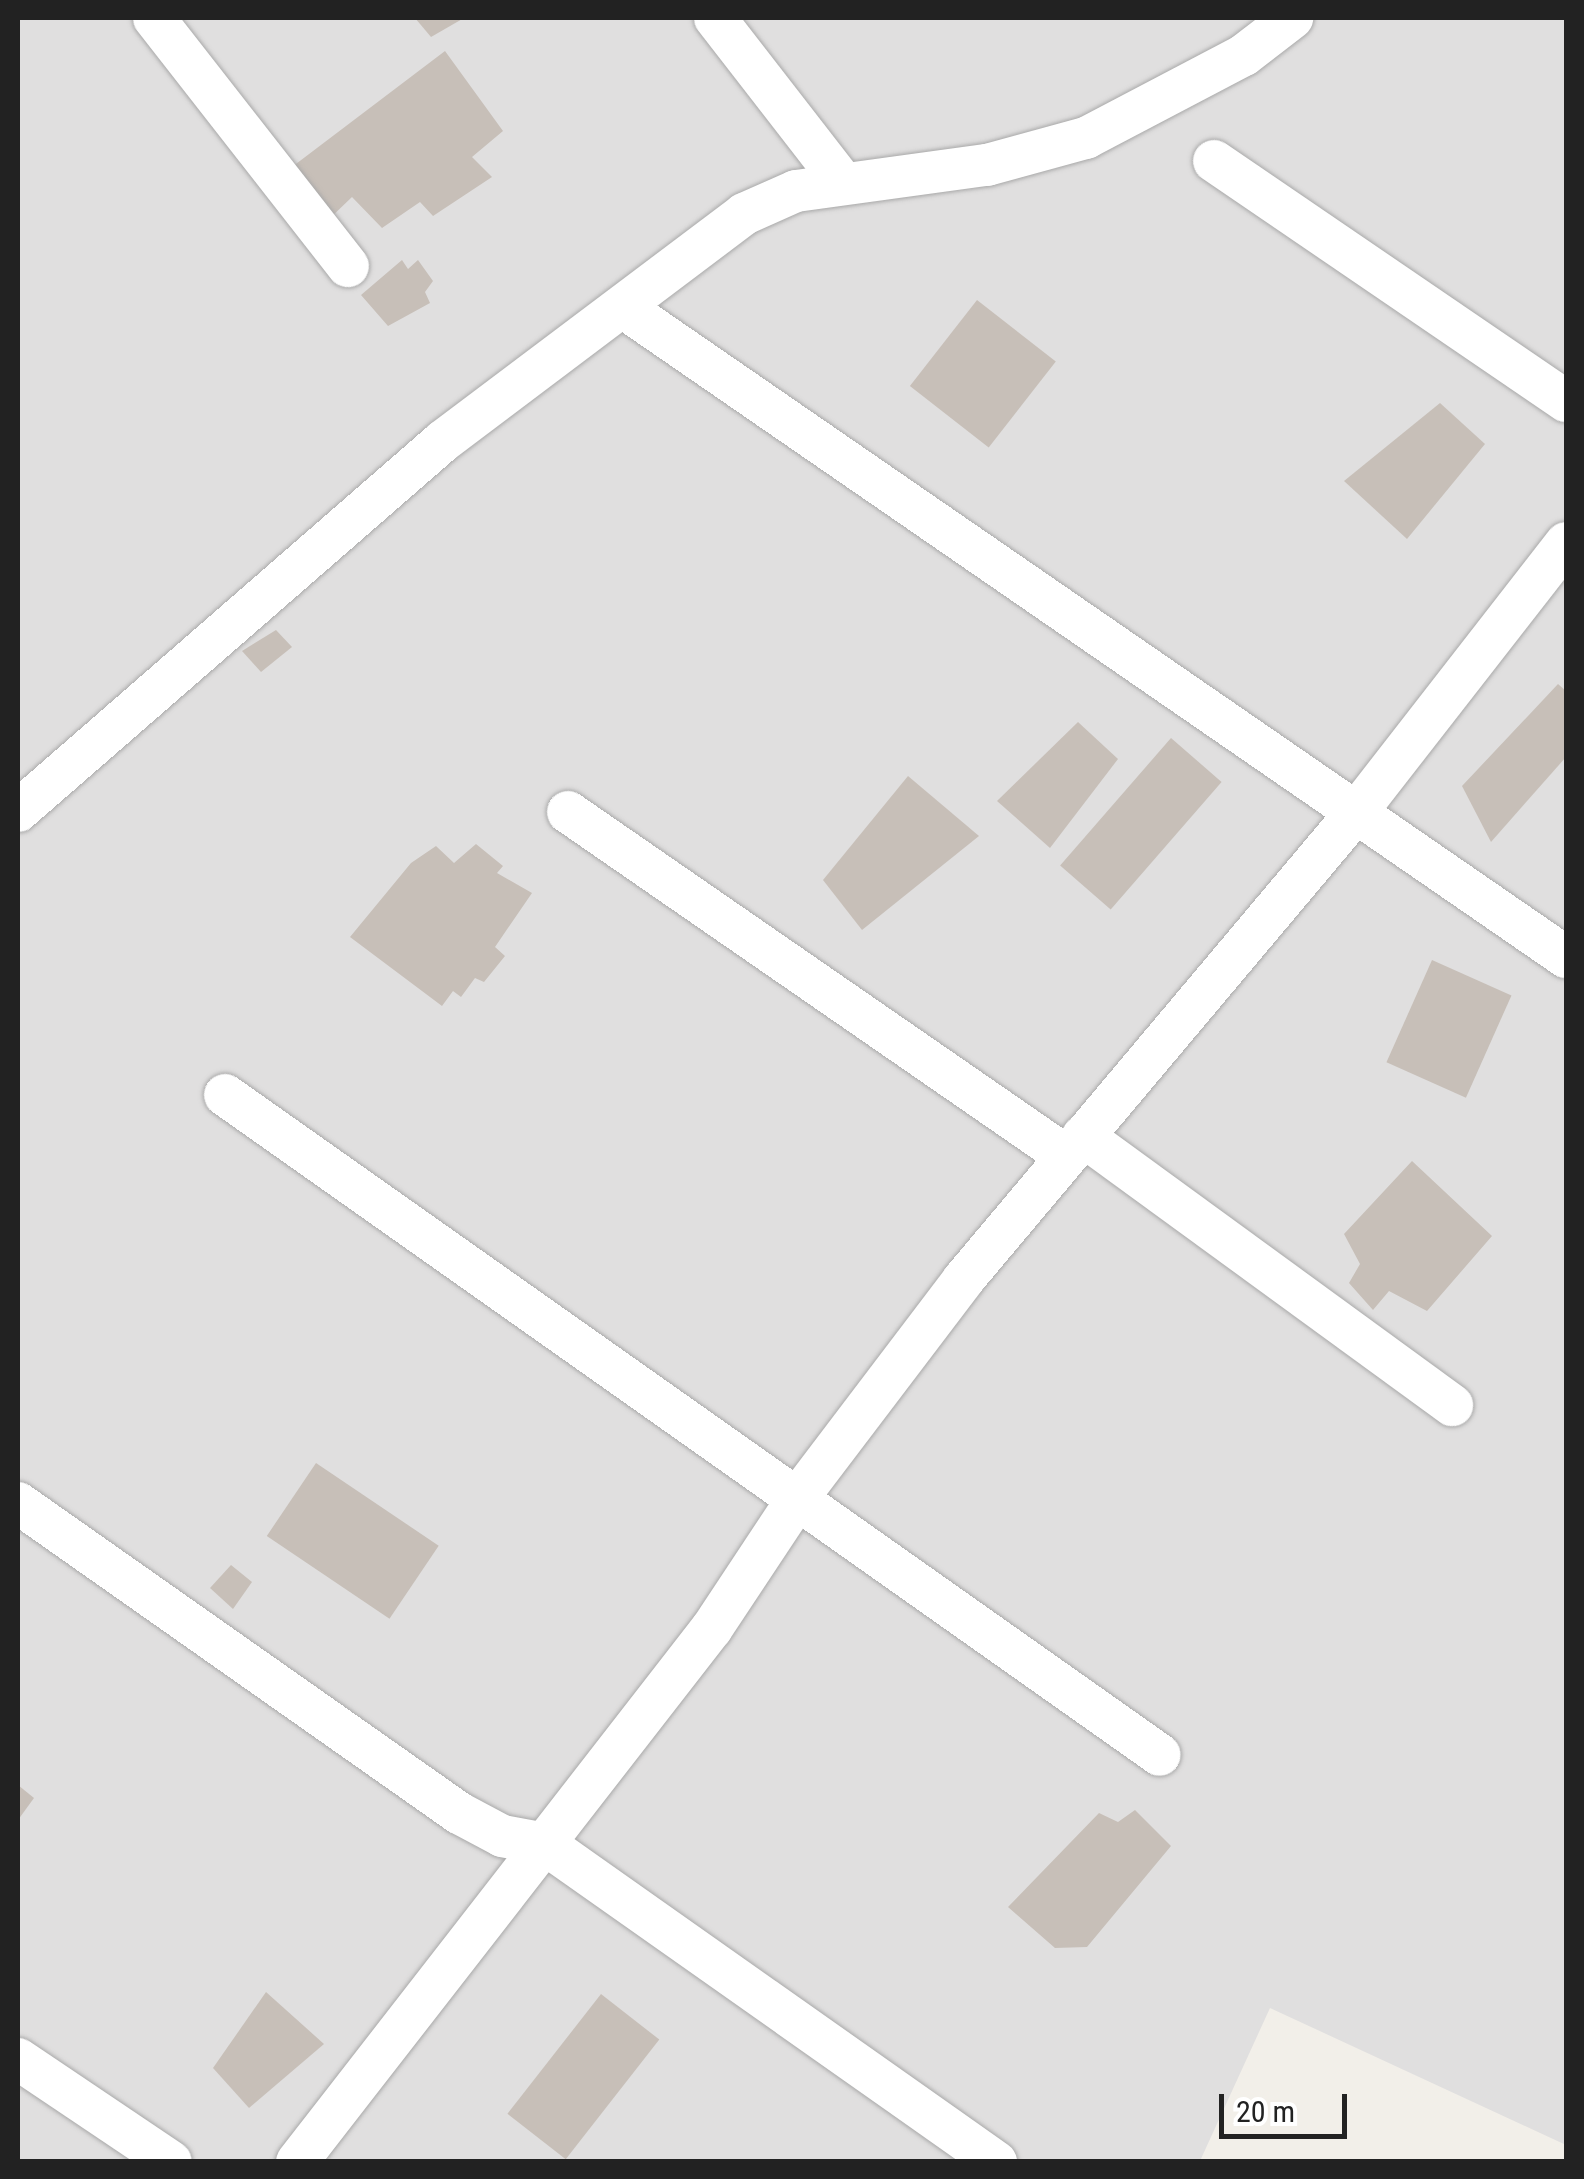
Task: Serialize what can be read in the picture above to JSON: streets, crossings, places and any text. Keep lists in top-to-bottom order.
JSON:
{
  "scale_bar": "20 m"
}
